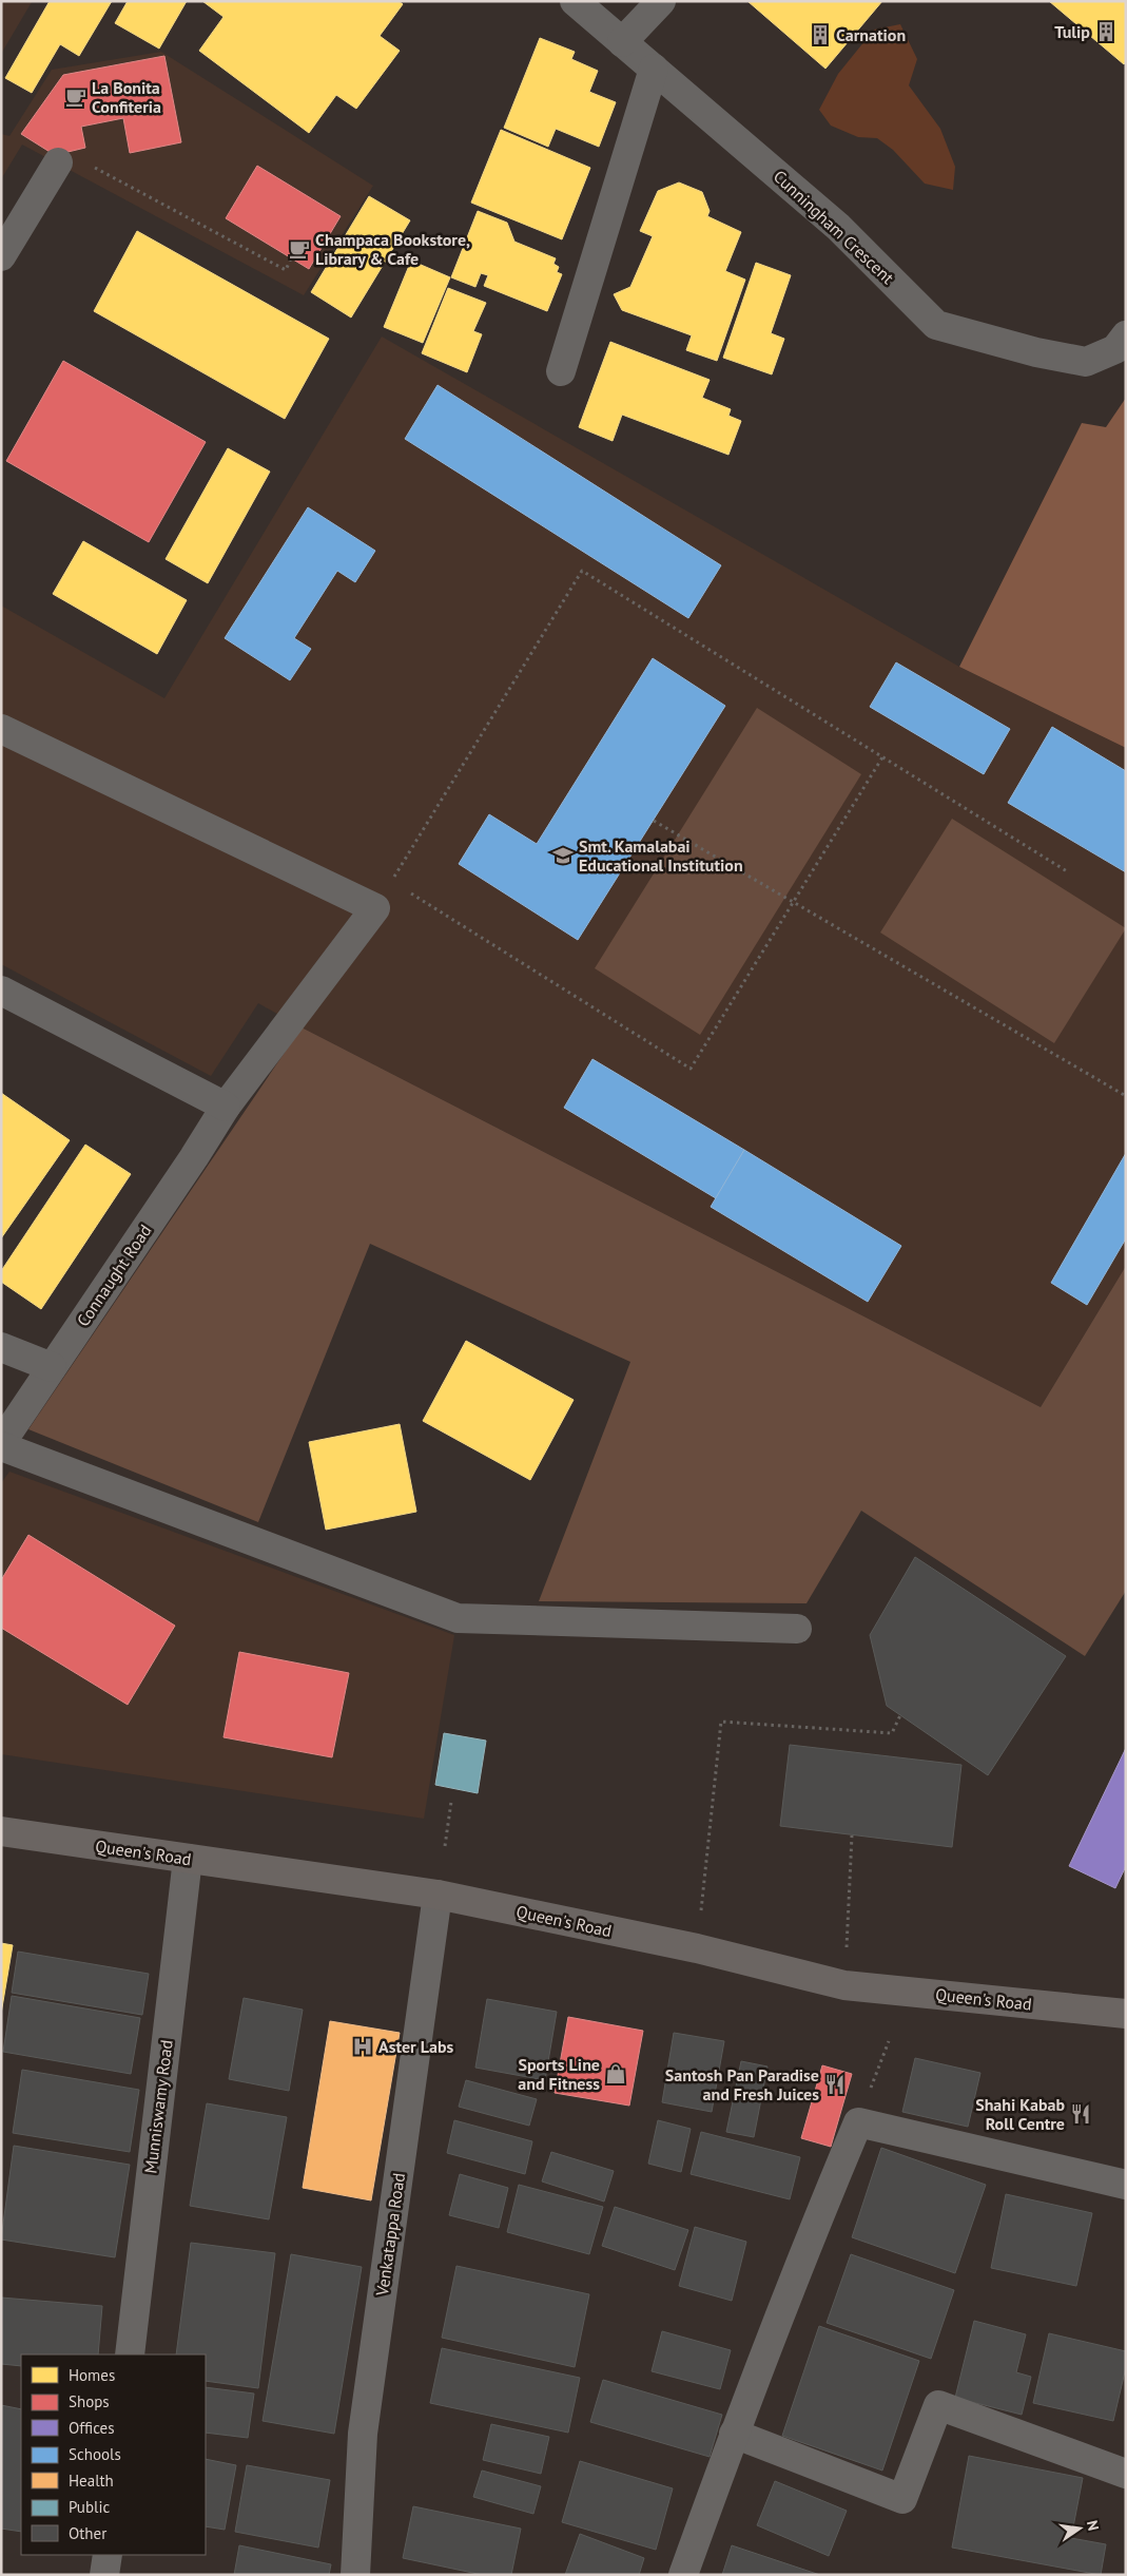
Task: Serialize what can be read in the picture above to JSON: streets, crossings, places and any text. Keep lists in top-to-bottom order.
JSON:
{
  "streets": {
    "main road": ["Queen's Road"],
    "street": [
      "Cunningham Crescent",
      "Connaught Road",
      "Munniswamy Road",
      "Venkatappa Road"
    ]
  },
  "crossings": [
    ["Queen's Road", "Munniswamy Road"],
    ["Queen's Road", "Venkatappa Road"]
  ],
  "places": {
    "building": ["Tulip", "Carnation"],
    "cafe": ["La Bonita Confiteria", "Champaca Bookstore, Library & Cafe"],
    "school or university": ["Smt. Kamalabai Educational Institution"],
    "hospital": ["Aster Labs"],
    "shop": ["Sports Line and Fitness"],
    "restaurant": ["Santosh Pan Paradise and Fresh Juices", "Shahi Kabab Roll Centre"]
  },
  "legend": [
    "Homes",
    "Shops",
    "Offices",
    "Schools",
    "Health",
    "Public",
    "Other"
  ],
  "north": "right"
}
